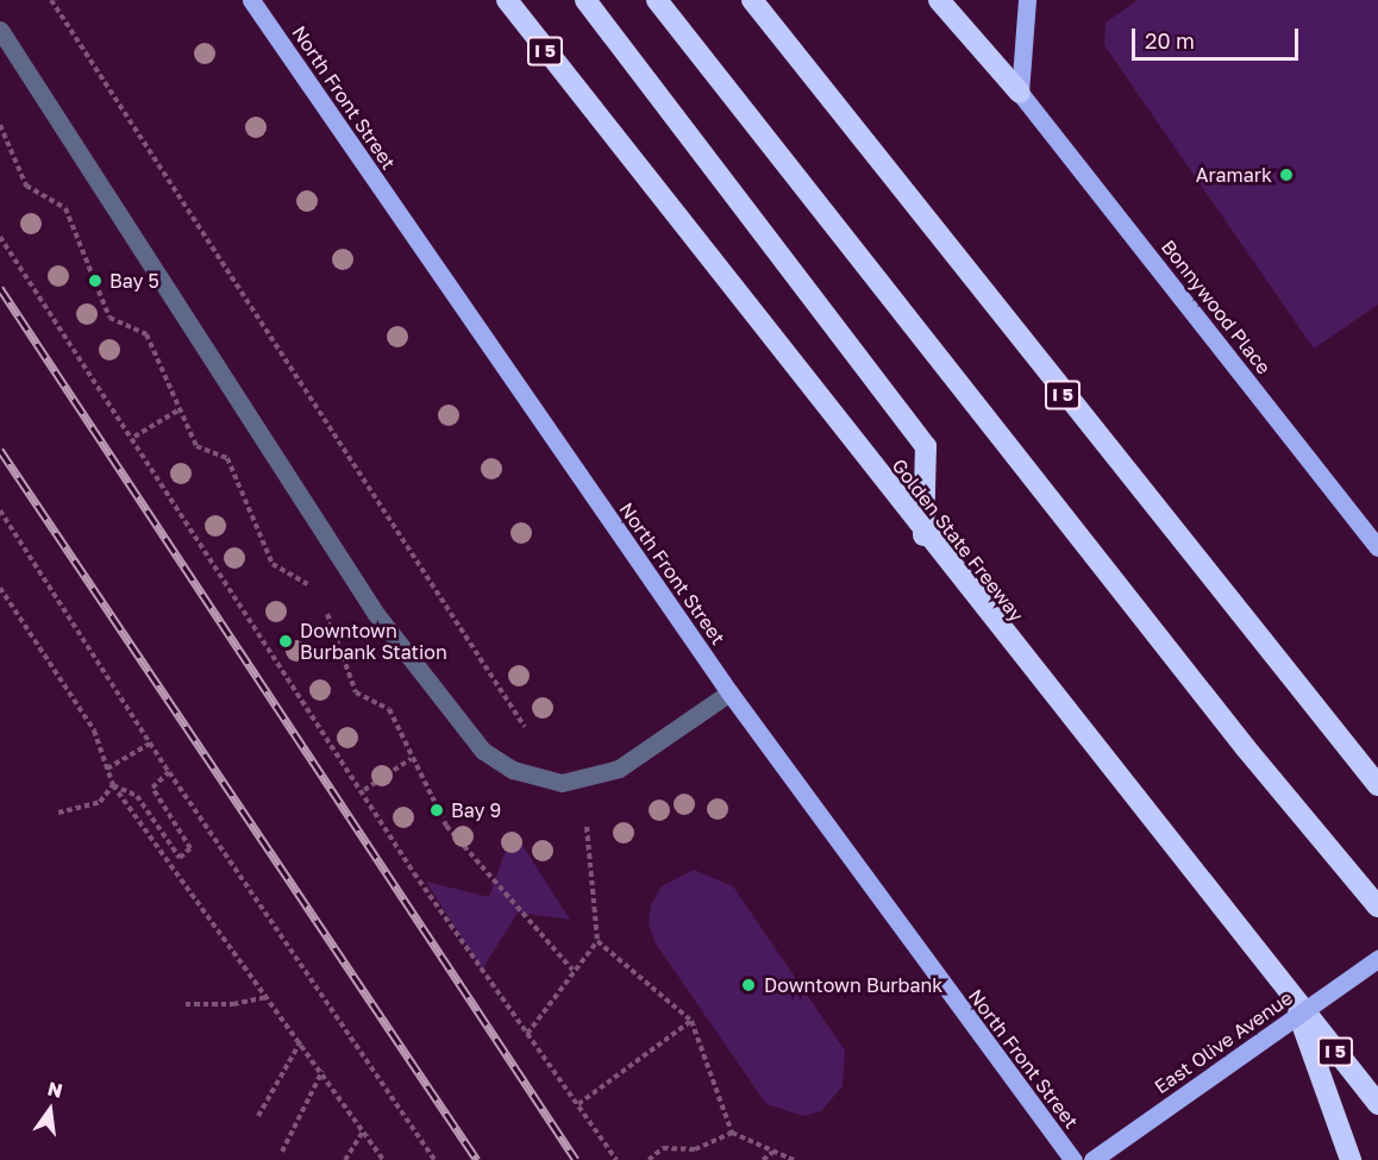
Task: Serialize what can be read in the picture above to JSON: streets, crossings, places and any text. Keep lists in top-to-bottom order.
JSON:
{
  "streets": {
    "highway": ["I 5", "Golden State Freeway"],
    "main road": ["North Front Street", "Bonnywood Place", "East Olive Avenue"]
  },
  "places": [
    "Aramark",
    "Bay 5",
    "Downtown Burbank Station",
    "Bay 9",
    "Downtown Burbank"
  ],
  "scale_bar": "20 m",
  "north": "top"
}
